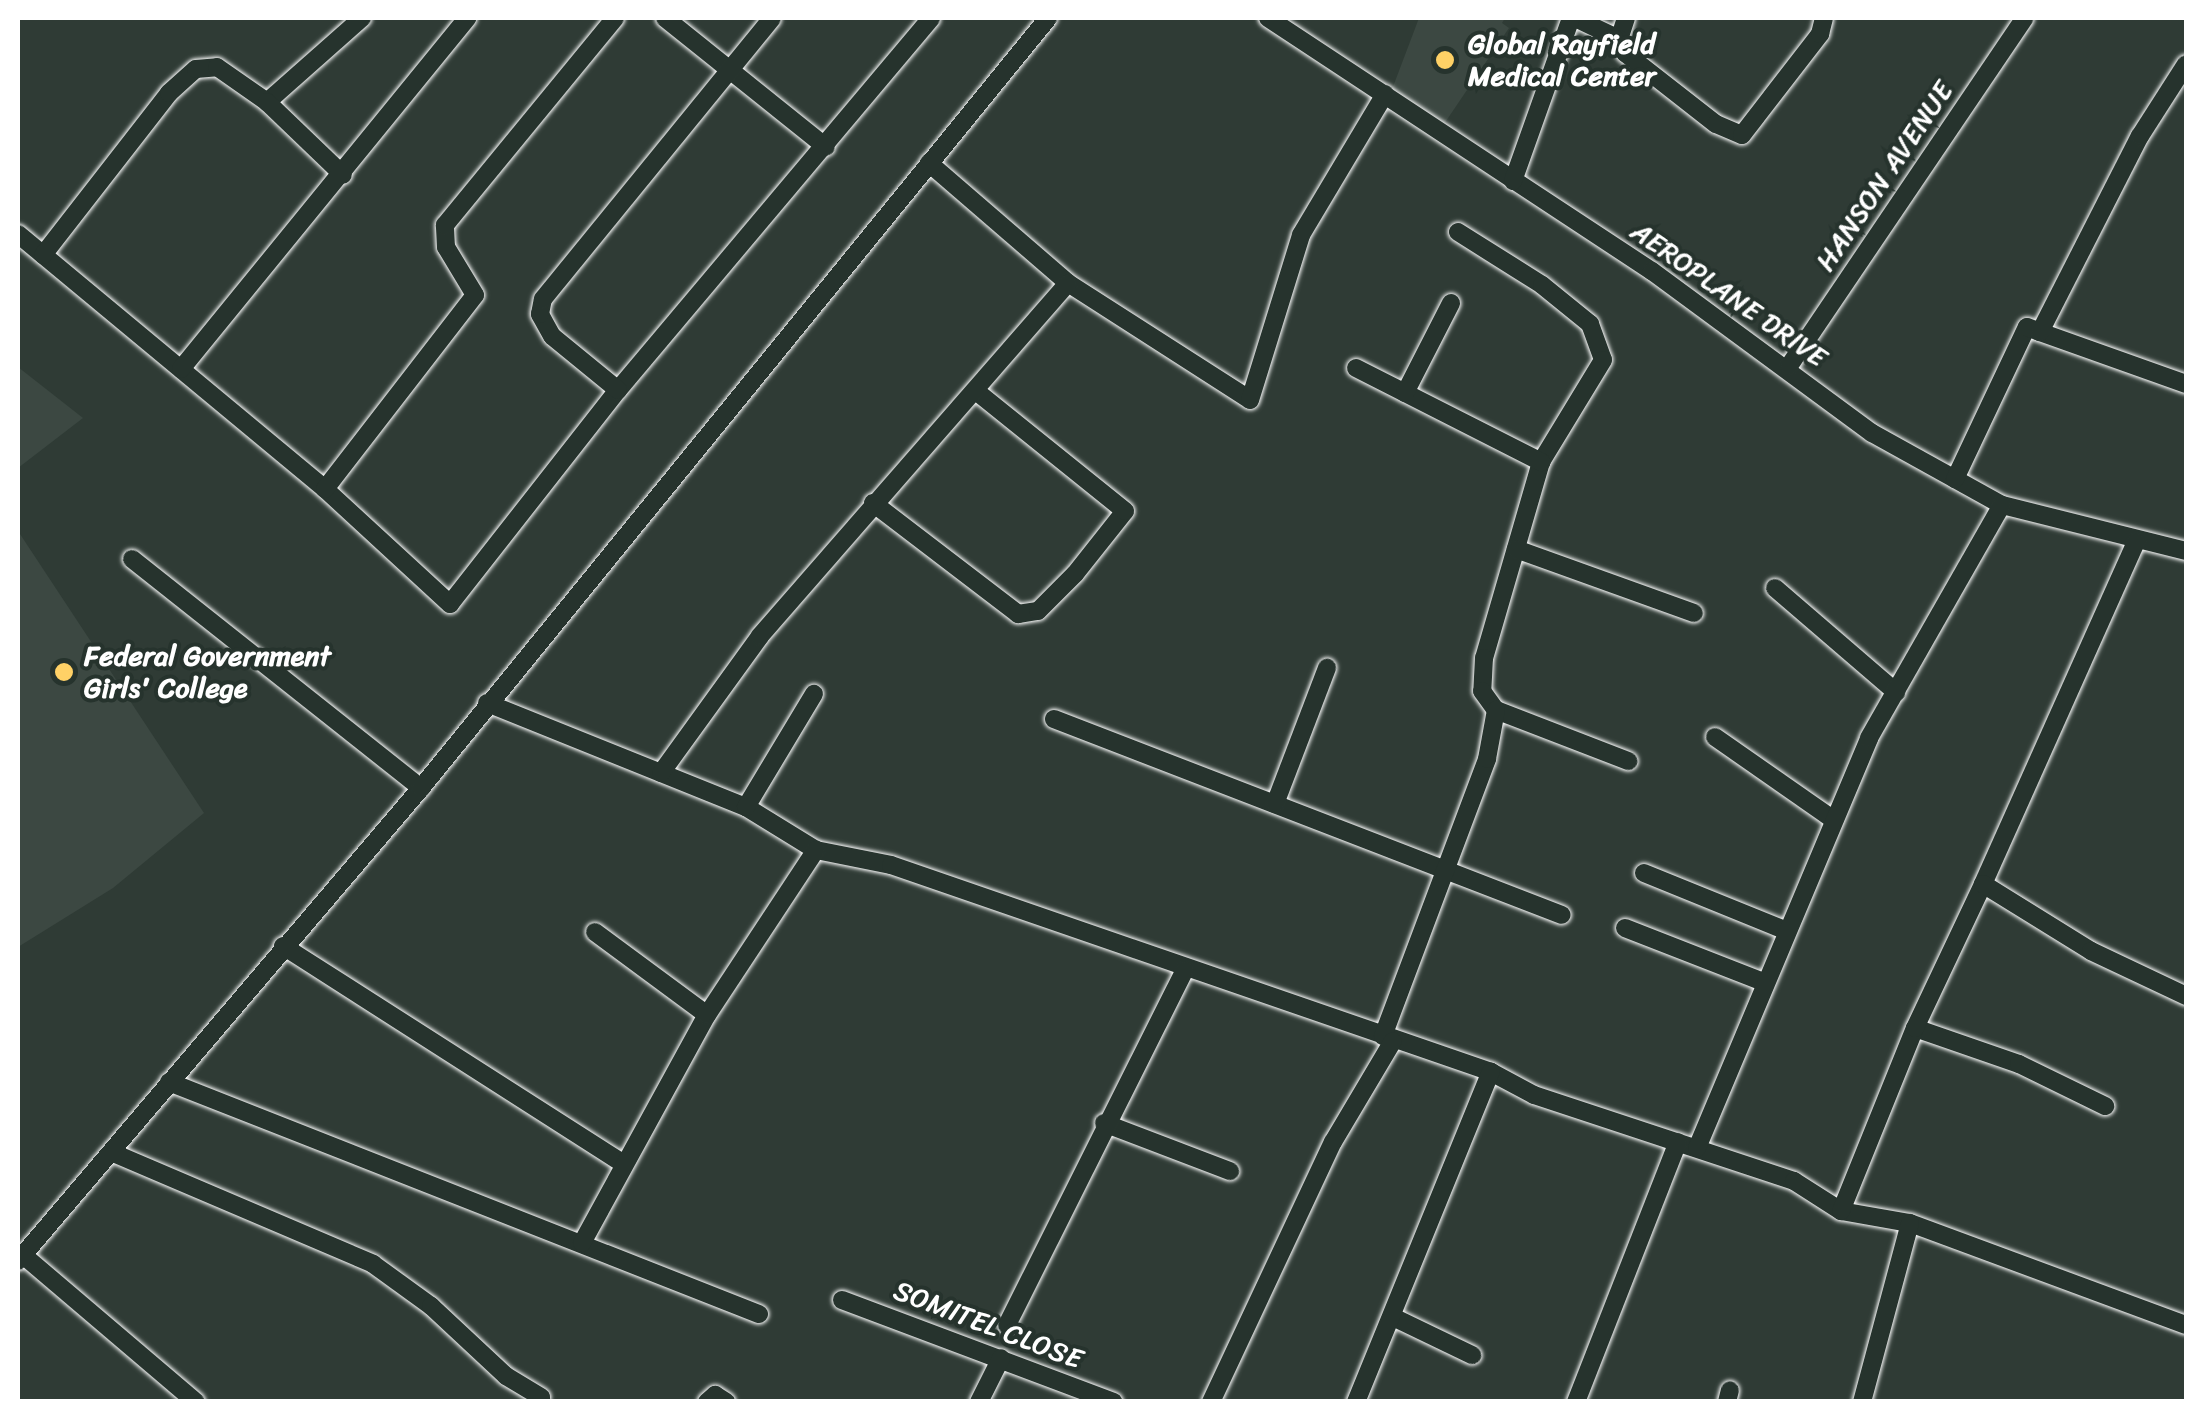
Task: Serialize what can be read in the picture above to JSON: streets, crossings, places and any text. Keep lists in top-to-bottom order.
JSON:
{
  "streets": {
    "street": ["HANSON AVENUE", "AEROPLANE DRIVE", "SOMITEL CLOSE"]
  },
  "crossings": [
    ["HANSON AVENUE", "AEROPLANE DRIVE"]
  ],
  "places": ["Global Rayfield Medical Center", "Federal Government Girls' College"]
}
